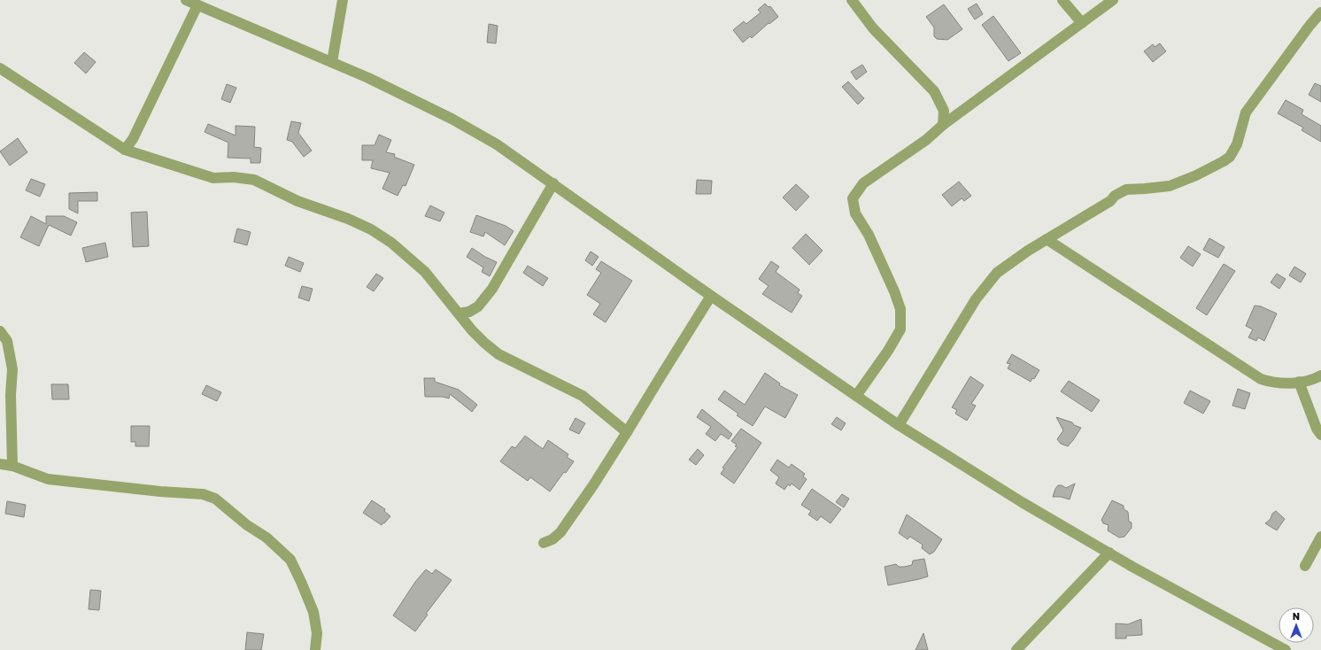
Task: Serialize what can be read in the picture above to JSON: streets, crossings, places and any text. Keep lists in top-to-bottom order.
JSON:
{
  "north": "top"
}
